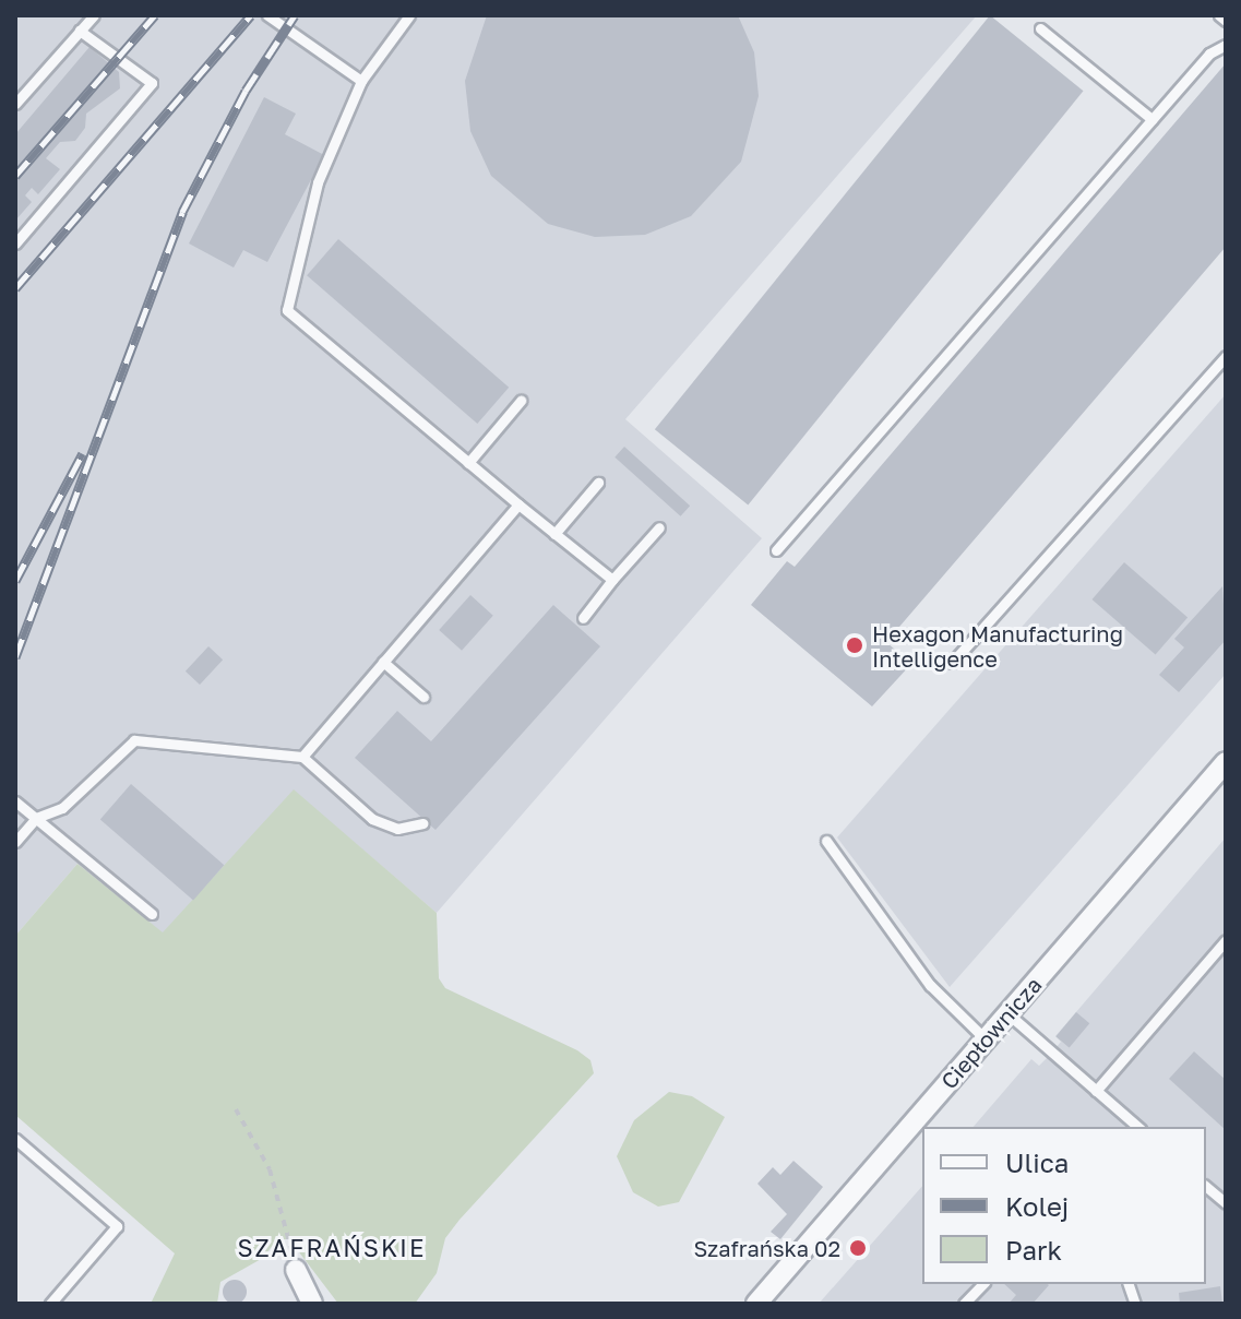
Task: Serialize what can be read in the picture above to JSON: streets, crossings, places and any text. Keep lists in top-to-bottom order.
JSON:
{
  "streets": {
    "street": ["Ciepłownicza"]
  },
  "districts": ["SZAFRAŃSKIE"],
  "places": ["Hexagon Manufacturing Intelligence", "Szafrańska 02"],
  "legend": ["Ulica", "Kolej", "Park"]
}
